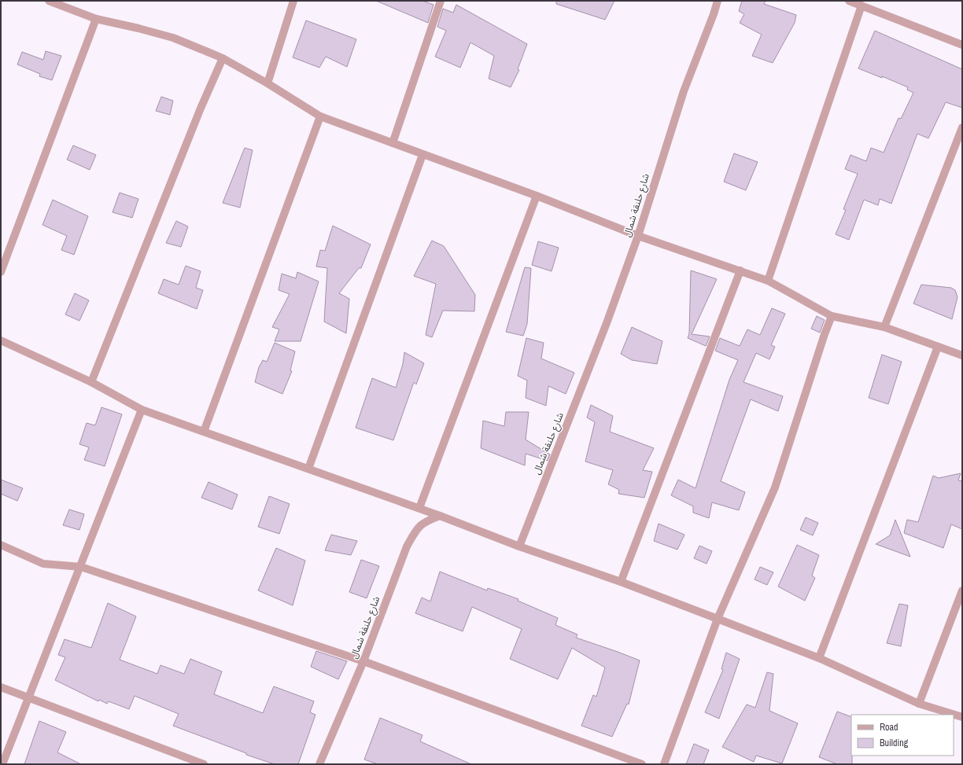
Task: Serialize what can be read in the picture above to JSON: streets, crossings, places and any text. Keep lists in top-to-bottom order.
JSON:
{
  "streets": {
    "street": ["شارع حلنقة شمال"]
  },
  "legend": ["Road", "Building"]
}
